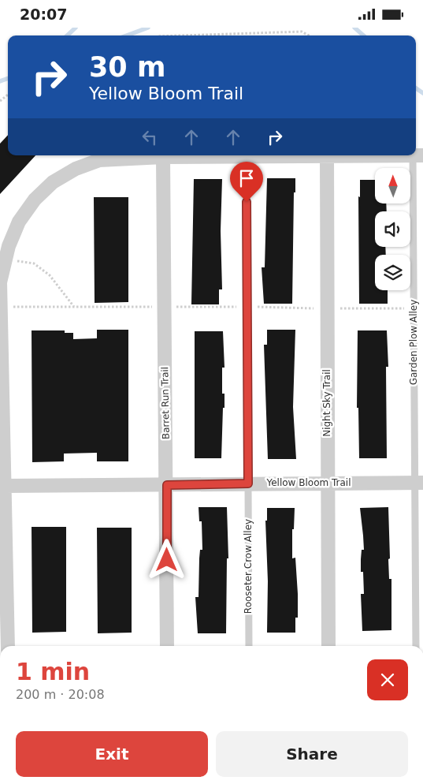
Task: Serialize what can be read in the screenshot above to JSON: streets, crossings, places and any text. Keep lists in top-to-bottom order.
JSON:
{
  "streets": {
    "street": ["Barret Run Trail", "Night Sky Trail", "Yellow Bloom Trail"],
    "lane": ["Garden Plow Alley", "Rooseter Crow Alley"]
  },
  "crossings": [
    ["Garden Plow Alley", "Yellow Bloom Trail"],
    ["Barret Run Trail", "Yellow Bloom Trail"],
    ["Night Sky Trail", "Yellow Bloom Trail"],
    ["Yellow Bloom Trail", "Rooseter Crow Alley"]
  ],
  "north": "top",
  "page": {
    "status": "20:07",
    "turn": ["30 m", "Yellow Bloom Trail"],
    "heading": ["1 min", "200 m · 20:08"],
    "buttons": ["Exit", "Share"]
  }
}
